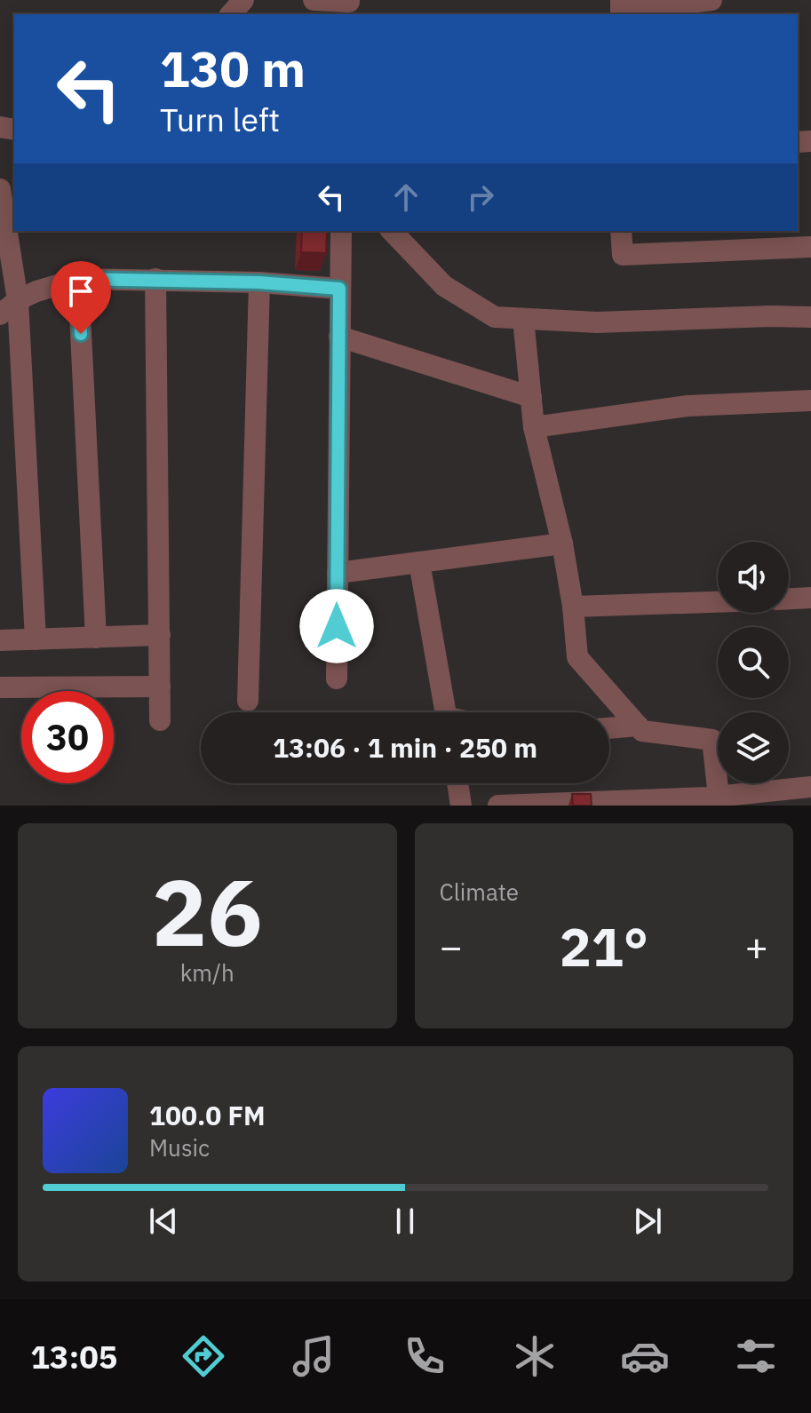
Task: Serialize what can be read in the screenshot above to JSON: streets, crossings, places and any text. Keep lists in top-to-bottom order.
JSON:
{
  "page": {
    "turn": ["130 m", "Turn left"],
    "limit": "30",
    "trip": "13:06 · 1 min · 250 m",
    "tile": [
      ["26", "km/h"],
      "Climate"
    ],
    "heat": ["−", "21°", "+"],
    "song": ["100.0 FM", "Music"],
    "tabs": "13:05"
  }
}
